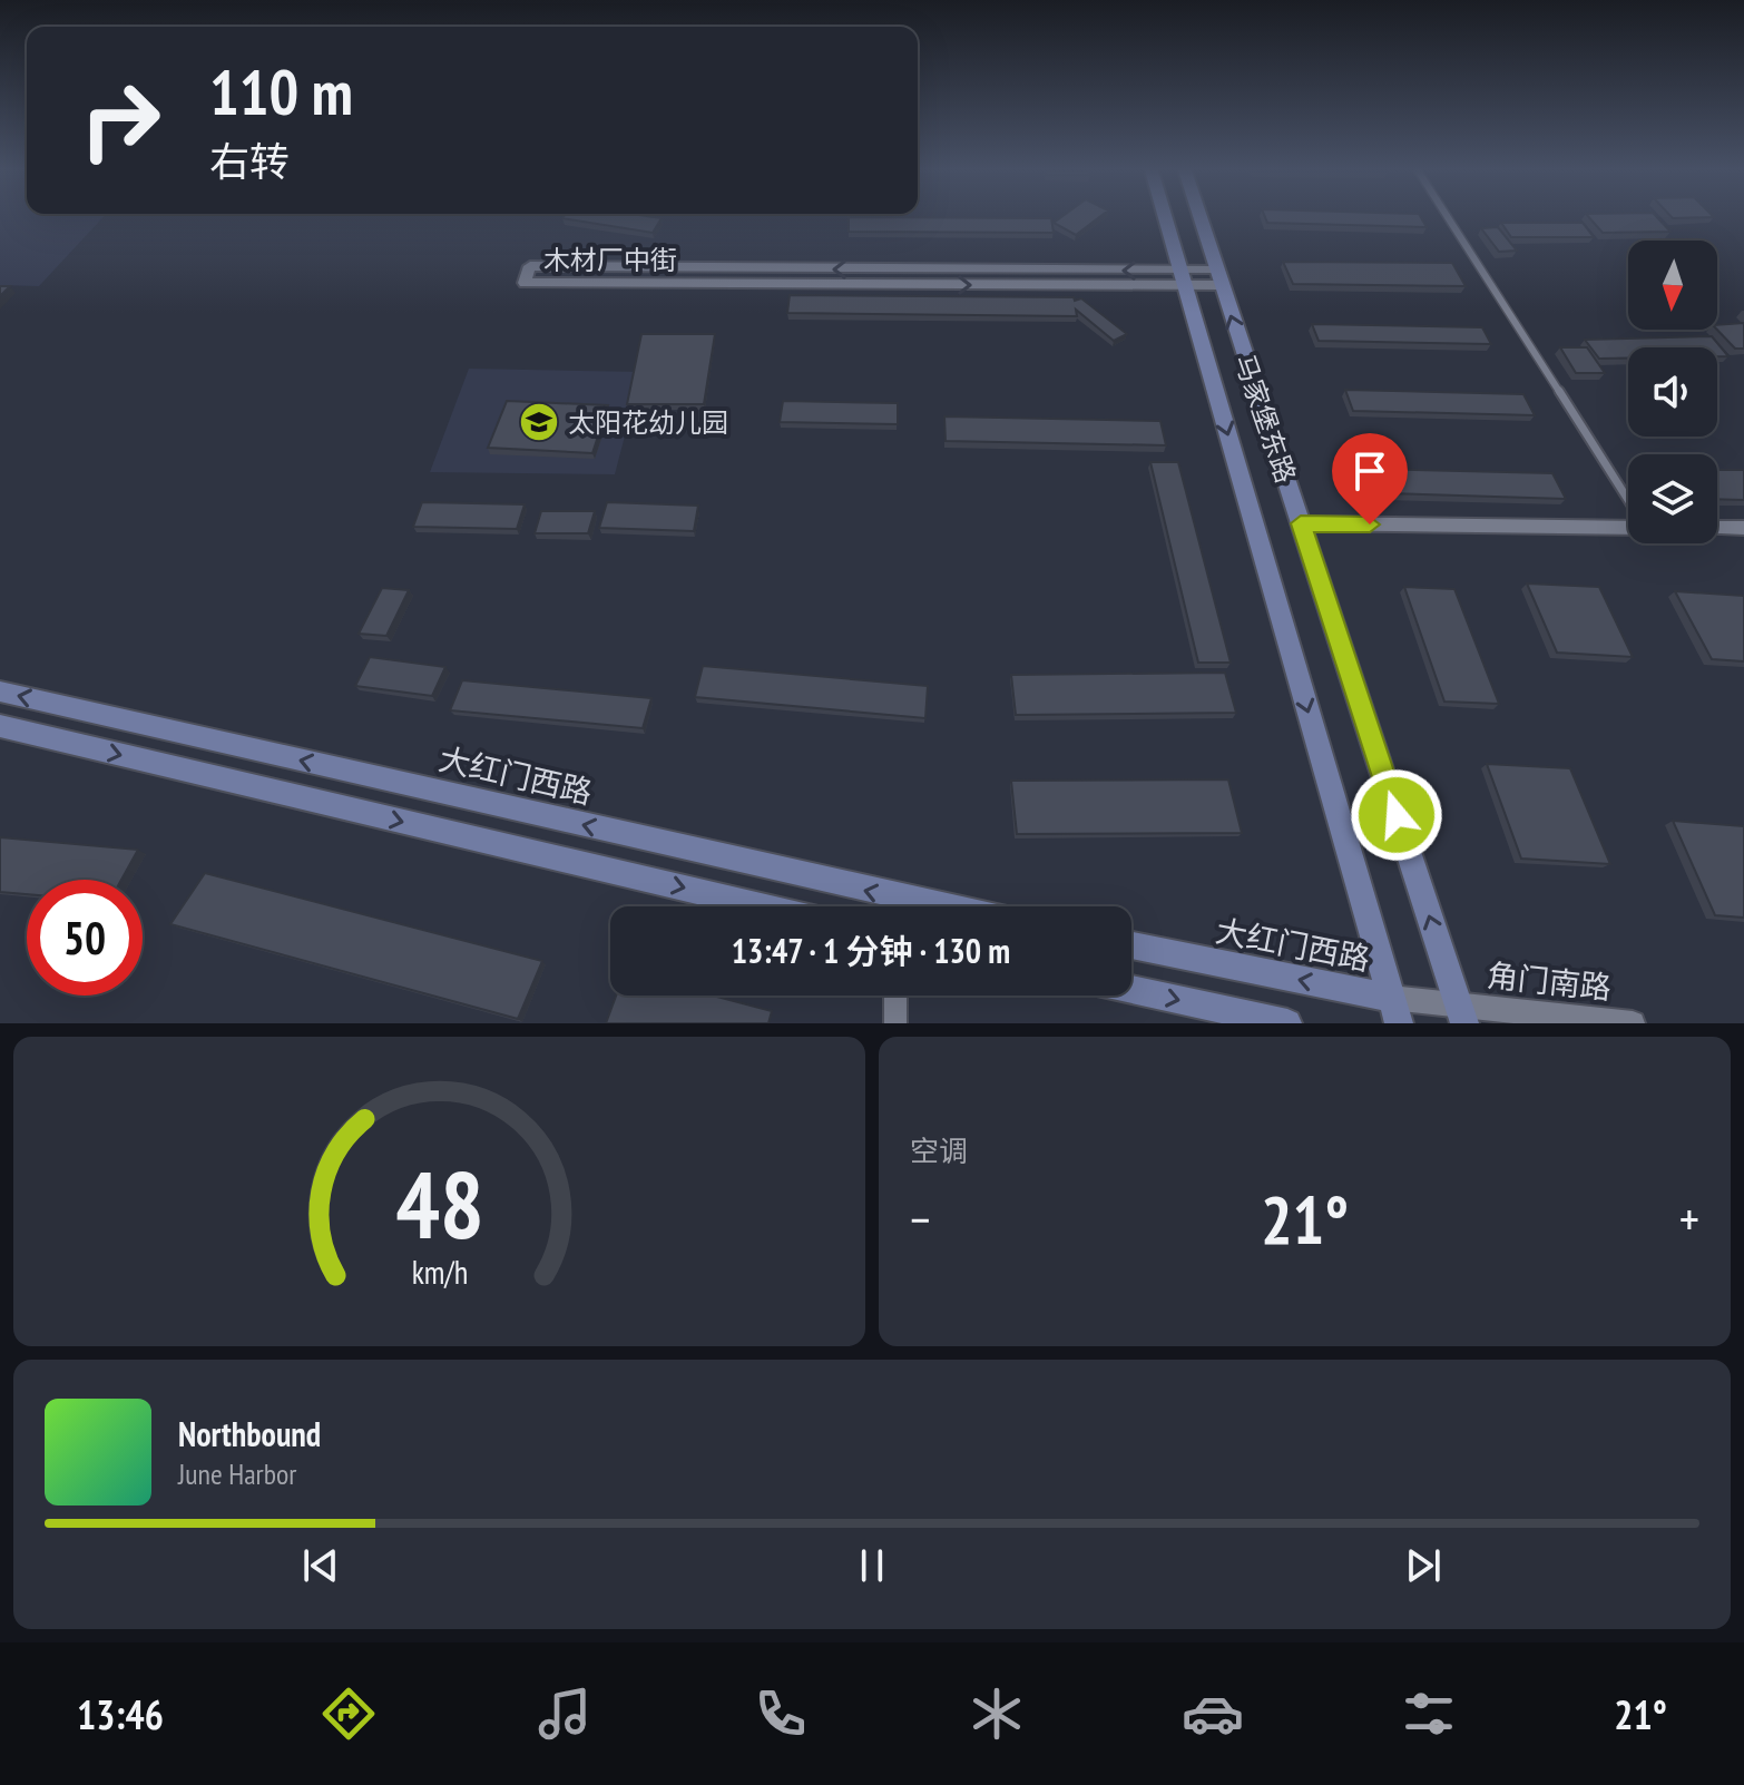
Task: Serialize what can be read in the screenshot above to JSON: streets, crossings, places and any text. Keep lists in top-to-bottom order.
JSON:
{
  "streets": {
    "main road": ["马家堡东路", "大红门西路"],
    "street": ["木材厂中街", "角门南路"]
  },
  "crossings": [
    ["木材厂中街", "马家堡东路"],
    ["马家堡东路", "大红门西路"],
    ["马家堡东路", "角门南路"],
    ["大红门西路", "角门南路"]
  ],
  "places": {
    "school or university": ["太阳花幼儿园"]
  },
  "north": "bottom",
  "page": {
    "turn": ["110 m", "右转"],
    "limit": "50",
    "trip": "13:47 · 1 分钟 · 130 m",
    "tile": "空调",
    "heat": ["−", "21°", "+"],
    "song": ["Northbound", "June Harbor"],
    "tabs": ["13:46", "21°"],
    "gauge": ["48", "km/h"]
  }
}
